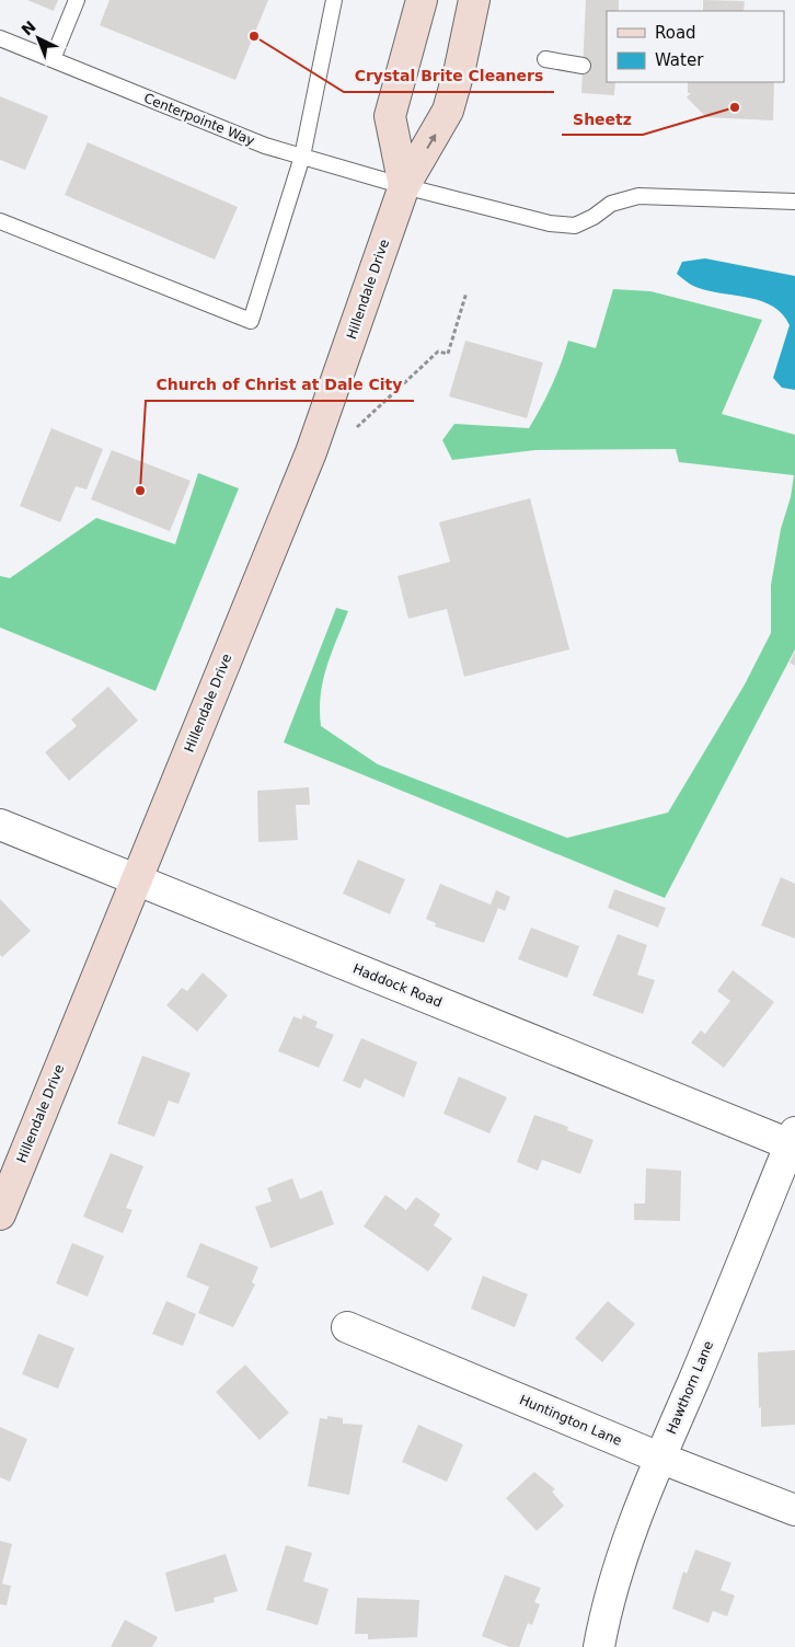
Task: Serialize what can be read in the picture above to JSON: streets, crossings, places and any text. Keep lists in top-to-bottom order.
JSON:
{
  "streets": {
    "main road": ["Hillendale Drive"],
    "street": ["Haddock Road", "Hawthorn Lane", "Huntington Lane"],
    "lane": ["Centerpointe Way"]
  },
  "crossings": [
    ["Centerpointe Way", "Hillendale Drive"],
    ["Hillendale Drive", "Haddock Road"],
    ["Haddock Road", "Hawthorn Lane"],
    ["Hawthorn Lane", "Huntington Lane"]
  ],
  "places": ["Crystal Brite Cleaners", "Sheetz", "Church of Christ at Dale City"],
  "legend": ["Road", "Water"],
  "north": "top left"
}
